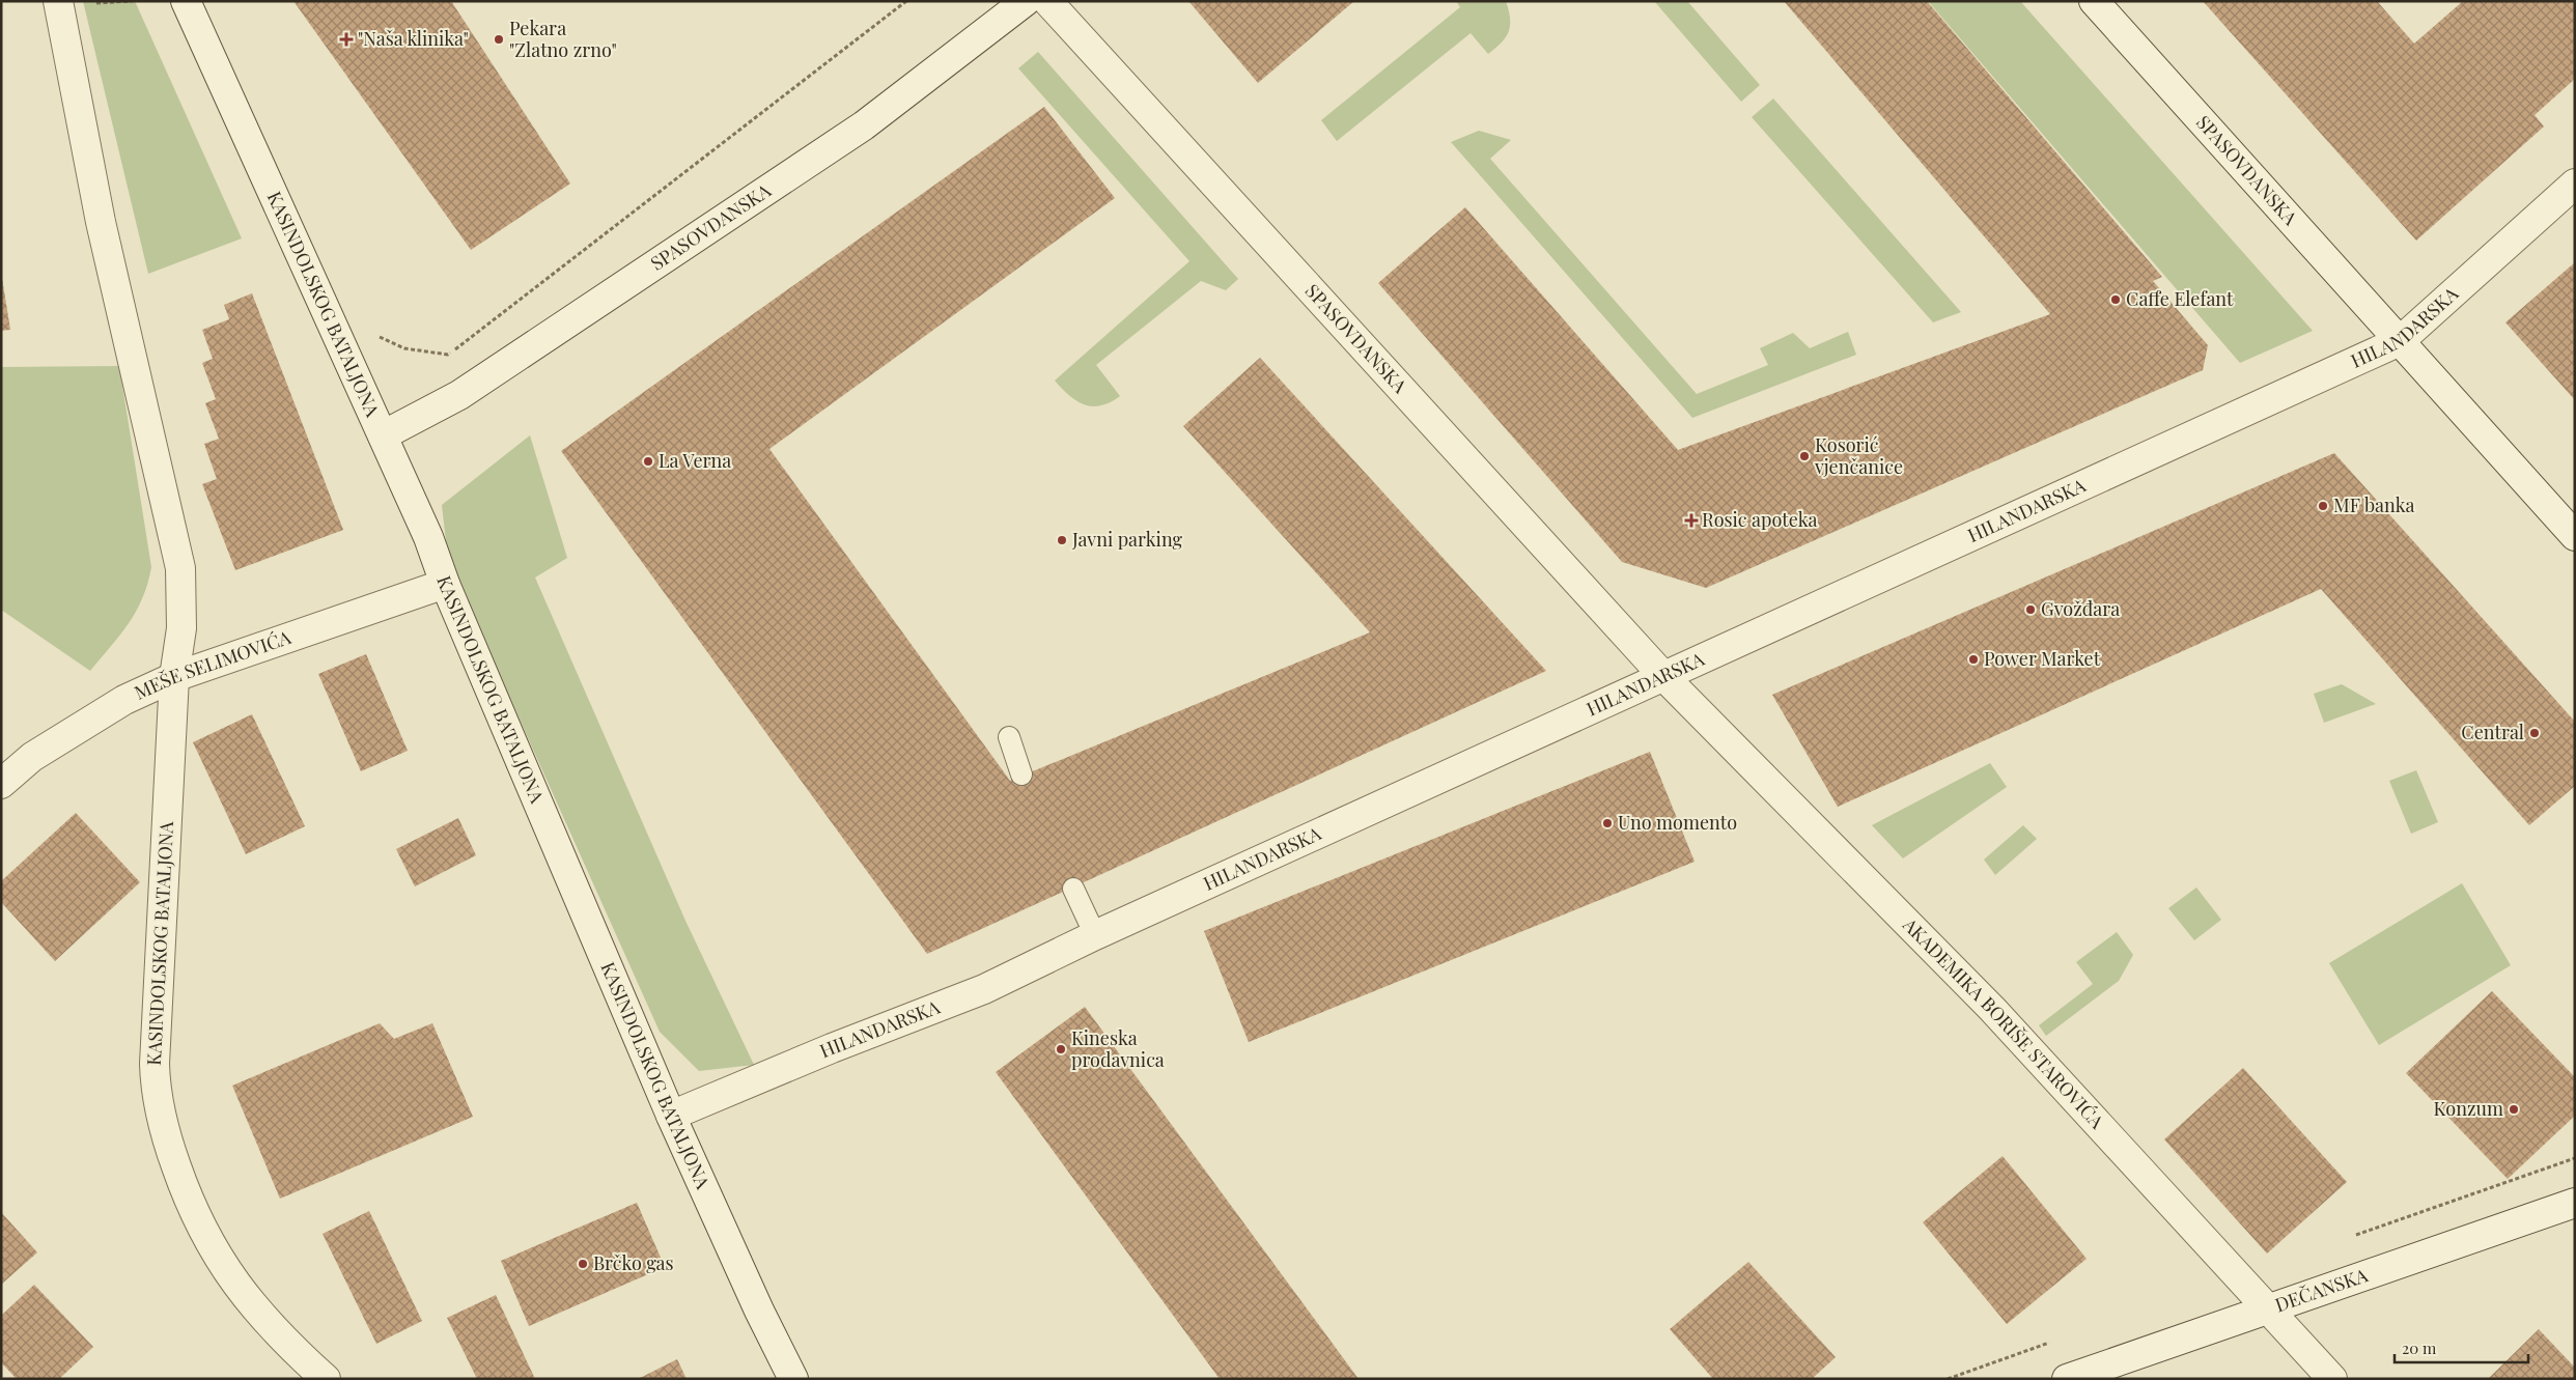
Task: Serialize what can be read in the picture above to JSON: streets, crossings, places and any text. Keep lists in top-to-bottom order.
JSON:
{
  "streets": {
    "street": [
      "SPASOVDANSKA",
      "KASINDOLSKOG BATALJONA",
      "HILANDARSKA",
      "MEŠE SELIMOVIĆA",
      "AKADEMIKA BORIŠE STAROVIĆA",
      "DEČANSKA"
    ]
  },
  "crossings": [
    ["SPASOVDANSKA", "KASINDOLSKOG BATALJONA"],
    ["SPASOVDANSKA", "HILANDARSKA"],
    ["SPASOVDANSKA", "AKADEMIKA BORIŠE STAROVIĆA"],
    ["KASINDOLSKOG BATALJONA", "HILANDARSKA"],
    ["KASINDOLSKOG BATALJONA", "MEŠE SELIMOVIĆA"],
    ["HILANDARSKA", "AKADEMIKA BORIŠE STAROVIĆA"],
    ["AKADEMIKA BORIŠE STAROVIĆA", "DEČANSKA"]
  ],
  "places": {
    "health": ["\"Naša klinika\"", "Rosic apoteka"],
    "other": [
      "Pekara \"Zlatno zrno\"",
      "Caffe Elefant",
      "Kosorić vjenčanice",
      "La Verna",
      "MF banka",
      "Javni parking",
      "Gvožđara",
      "Power Market",
      "Central",
      "Uno momento",
      "Kineska prodavnica",
      "Konzum",
      "Brčko gas"
    ]
  },
  "scale_bar": "20 m"
}
